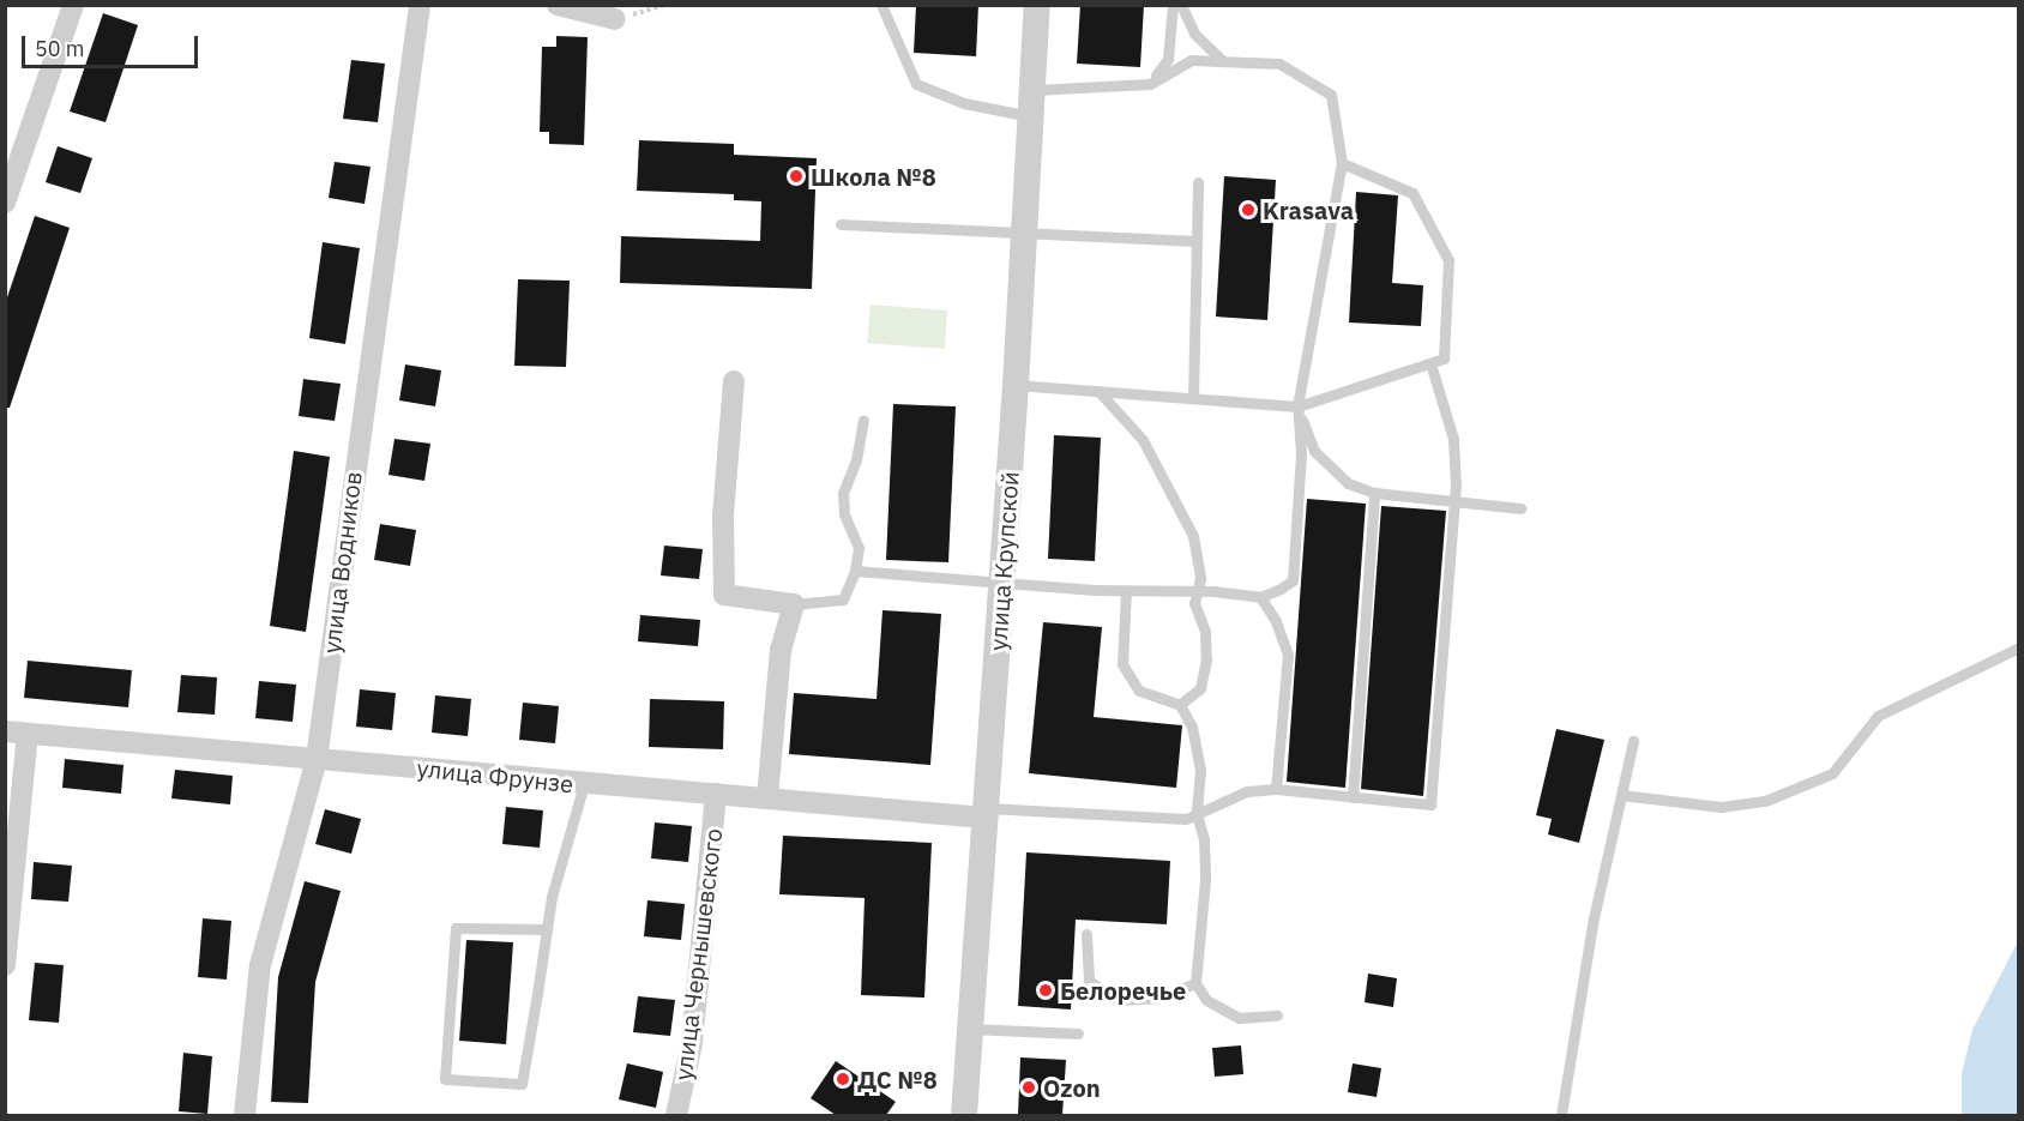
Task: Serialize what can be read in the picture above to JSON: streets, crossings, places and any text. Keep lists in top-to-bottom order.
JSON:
{
  "streets": {
    "street": [
      "улица Крупской",
      "улица Водников",
      "улица Фрунзе",
      "улица Чернышевского"
    ]
  },
  "crossings": [
    ["улица Крупской", "улица Фрунзе"],
    ["улица Водников", "улица Фрунзе"],
    ["улица Фрунзе", "улица Чернышевского"]
  ],
  "places": [
    "Школа №8",
    "Krasava",
    "Белоречье",
    "ДС №8",
    "Ozon"
  ],
  "scale_bar": "50 m"
}
